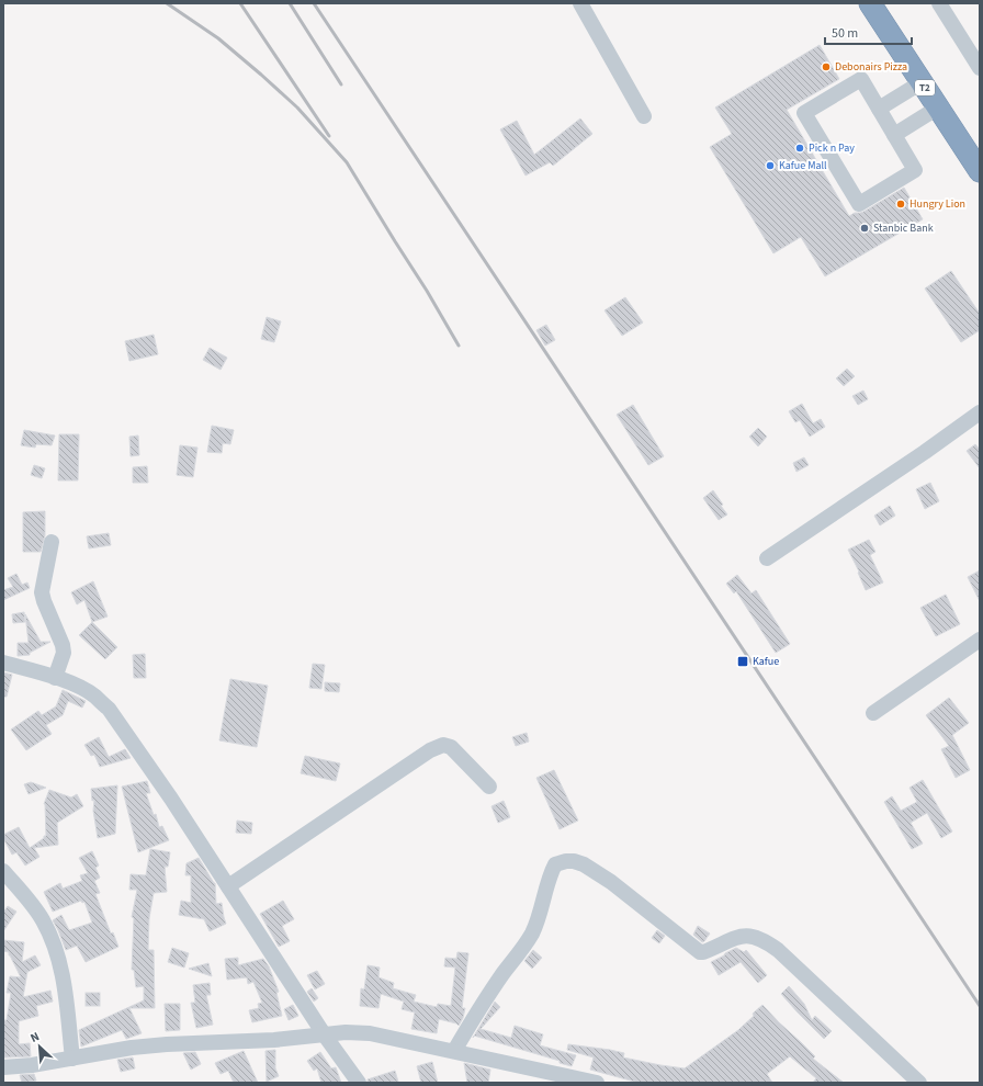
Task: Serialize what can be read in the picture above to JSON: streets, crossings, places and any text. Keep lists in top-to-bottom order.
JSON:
{
  "streets": {
    "highway": ["T2"]
  },
  "places": {
    "other": [
      "Debonairs Pizza",
      "Pick n Pay",
      "Kafue Mall",
      "Hungry Lion",
      "Stanbic Bank"
    ],
    "transit": ["Kafue"]
  },
  "scale_bar": "50 m",
  "north": "top left"
}
